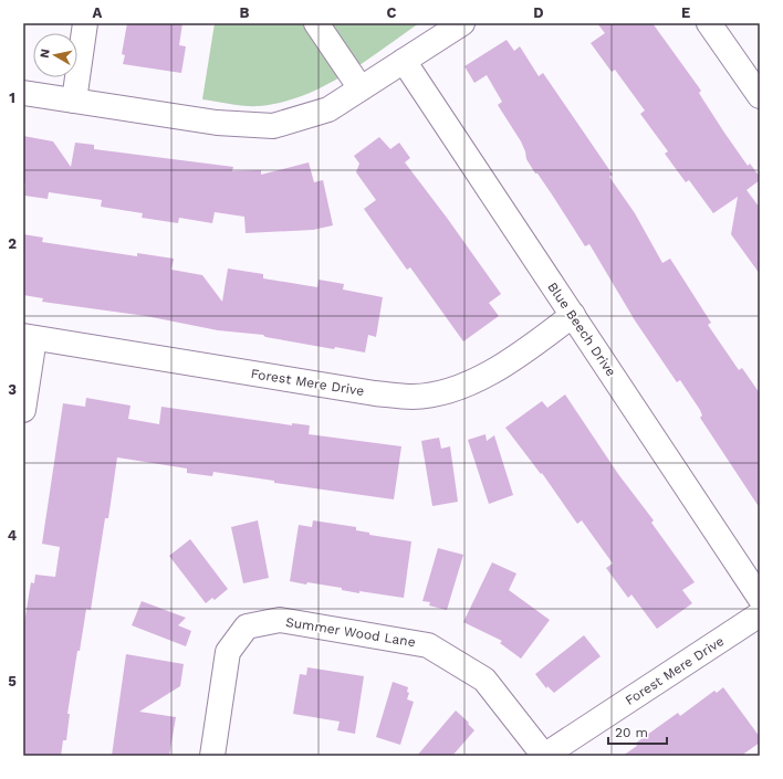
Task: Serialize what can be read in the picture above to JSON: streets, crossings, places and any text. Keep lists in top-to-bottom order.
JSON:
{
  "streets": {
    "street": ["Blue Beech Drive", "Forest Mere Drive", "Summer Wood Lane"]
  },
  "crossings": [
    ["Blue Beech Drive", "Forest Mere Drive"],
    ["Forest Mere Drive", "Summer Wood Lane"]
  ],
  "scale_bar": "20 m",
  "north": "left",
  "grid": {
    "columns": [
      "A",
      "B",
      "C",
      "D",
      "E"
    ],
    "rows": [
      "1",
      "2",
      "3",
      "4",
      "5"
    ]
  }
}
